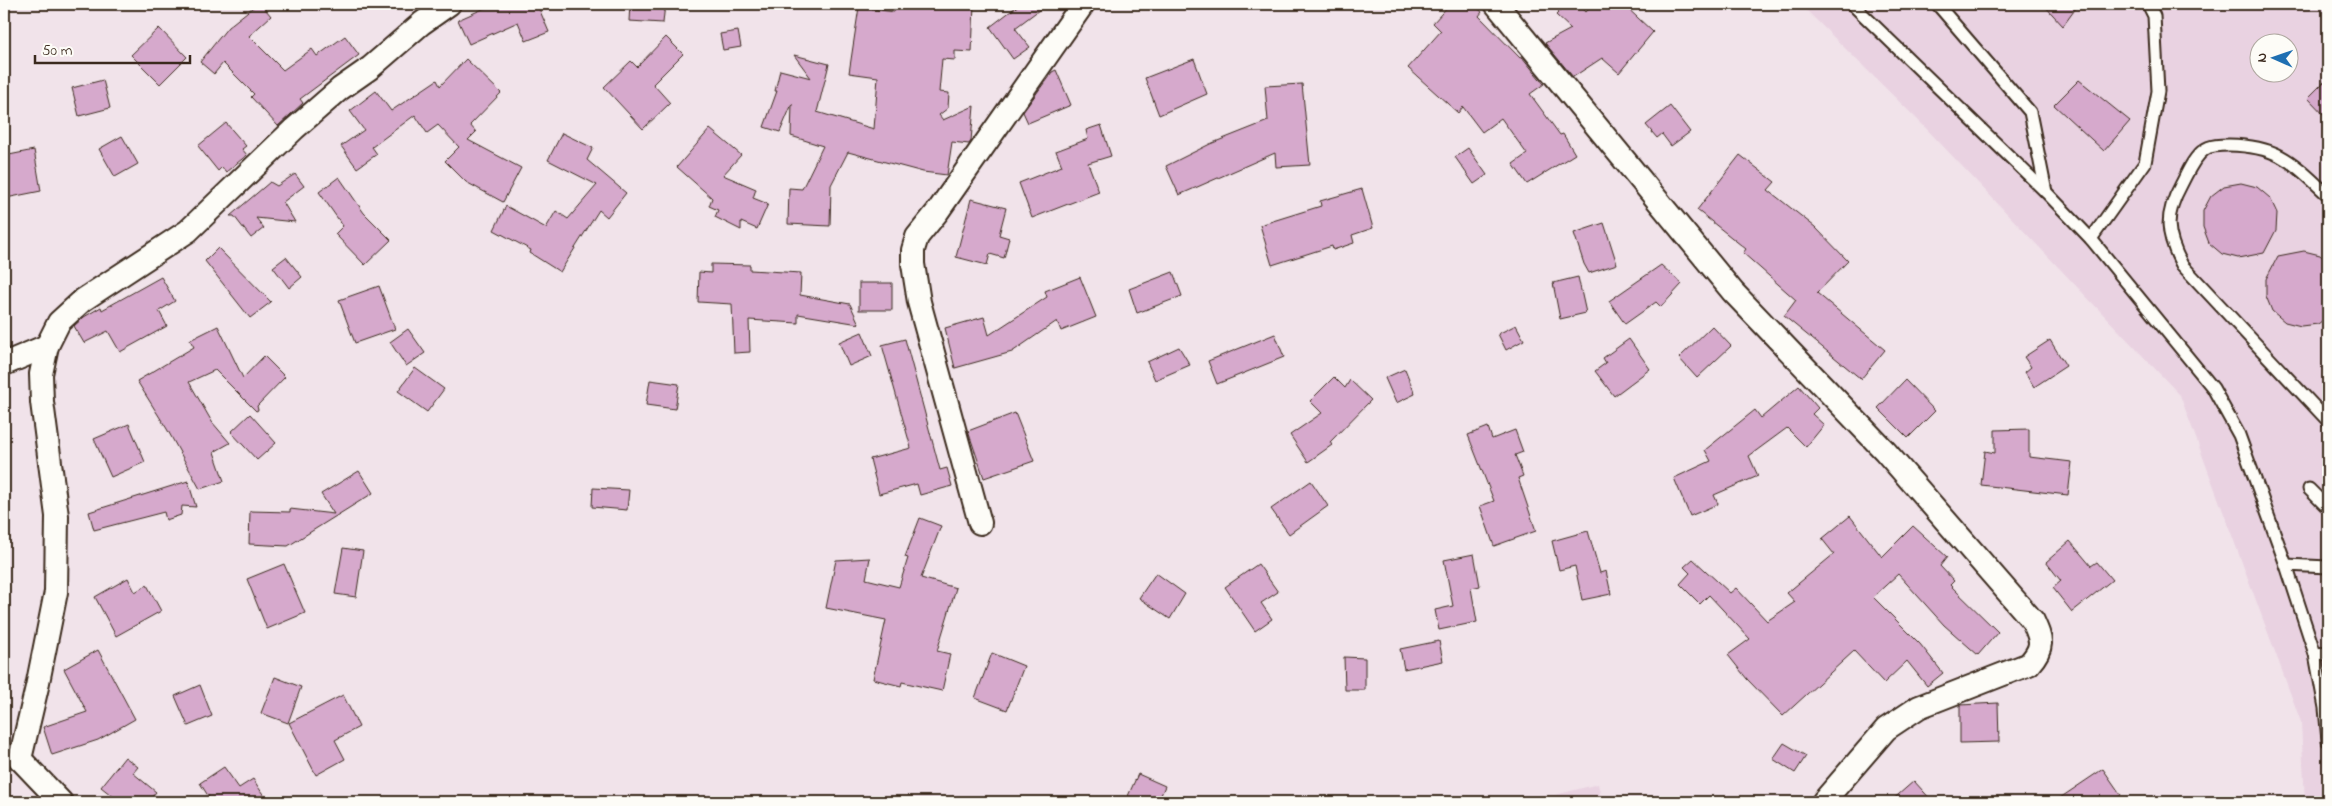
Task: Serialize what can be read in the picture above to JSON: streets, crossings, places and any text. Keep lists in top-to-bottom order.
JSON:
{
  "scale_bar": "50 m",
  "north": "left"
}
